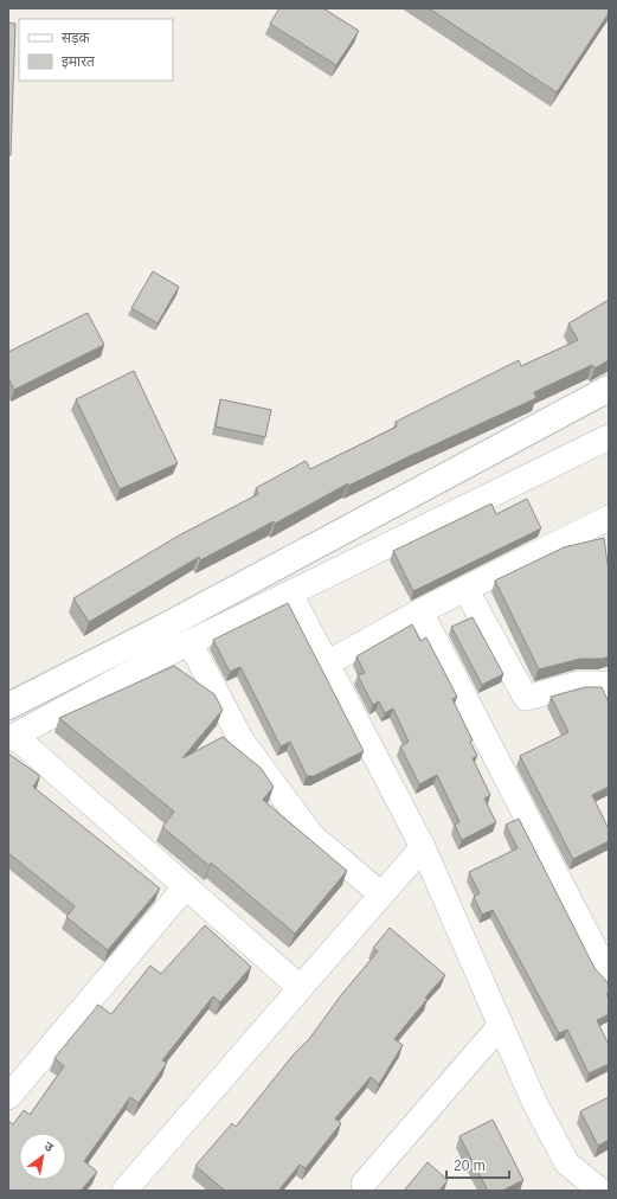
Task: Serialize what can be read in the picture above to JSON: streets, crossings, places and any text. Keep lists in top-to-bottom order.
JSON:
{
  "legend": ["सड़क", "इमारत"],
  "scale_bar": "20 m",
  "north": "top right"
}
